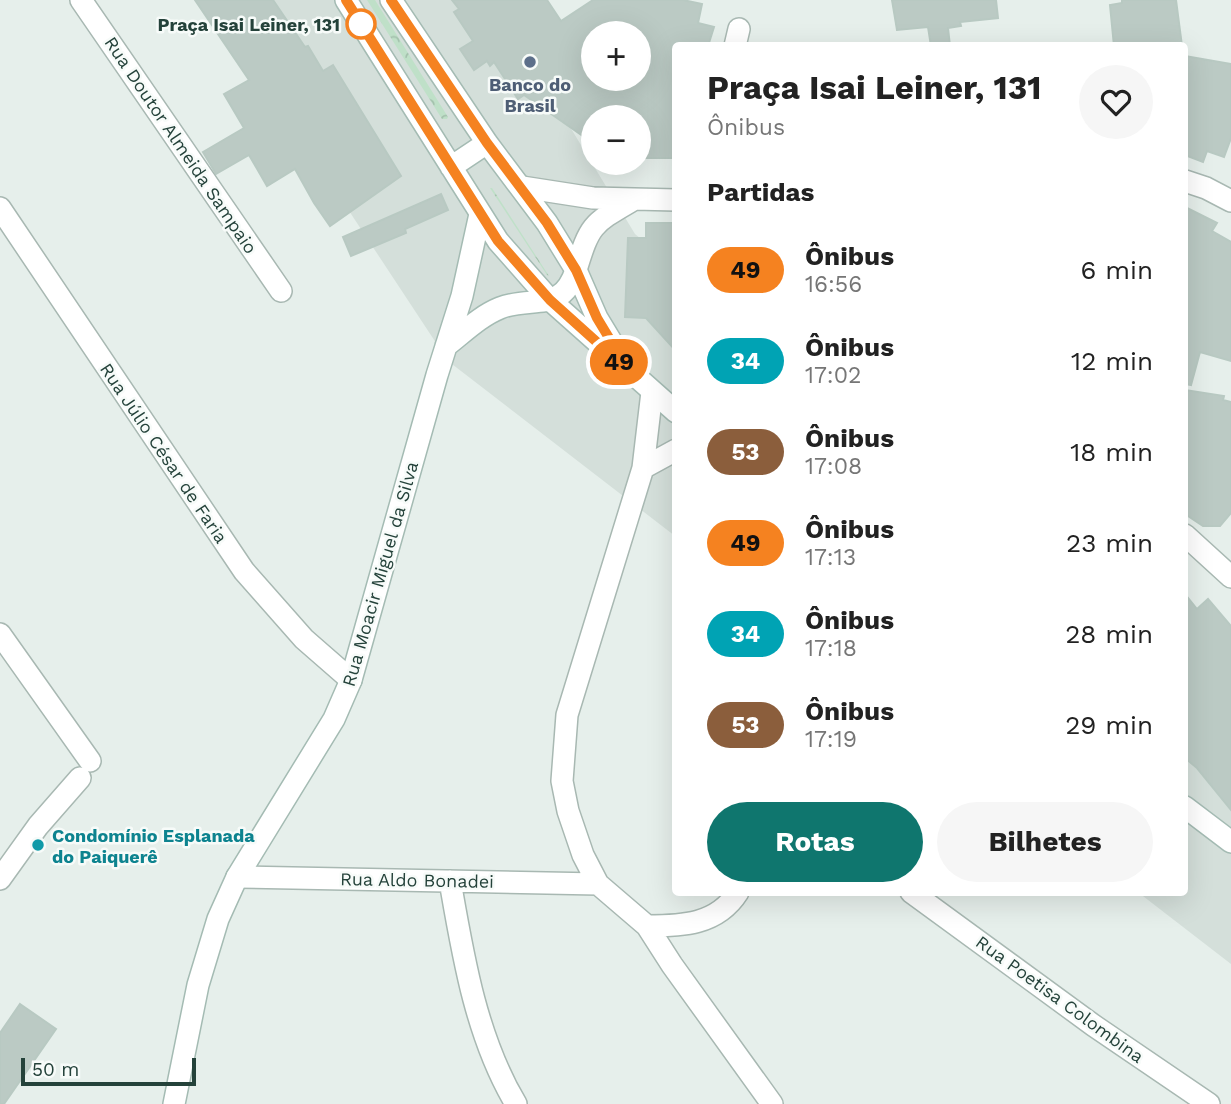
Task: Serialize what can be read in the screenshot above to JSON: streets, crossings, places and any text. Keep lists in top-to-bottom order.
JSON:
{
  "streets": {
    "street": [
      "Rua Doutor Almeida Sampaio",
      "Rua Júlio César de Faria",
      "Rua Moacir Miguel da Silva",
      "Rua Aldo Bonadei",
      "Rua Poetisa Colombina"
    ]
  },
  "crossings": [
    ["Rua Júlio César de Faria", "Rua Moacir Miguel da Silva"],
    ["Rua Moacir Miguel da Silva", "Rua Aldo Bonadei"]
  ],
  "places": ["Praça Isai Leiner, 131", "Banco do Brasil", "Condomínio Esplanada do Paiquerê"],
  "lines": ["bus line 49"],
  "scale_bar": "50 m",
  "page": {
    "on_map": "49",
    "map_buttons": ["+", "−"],
    "heading": [
      ["Praça Isai Leiner, 131", "Ônibus"],
      "Partidas"
    ],
    "list": [
      {
        "mark": "49",
        "name": "Ônibus",
        "note": "16:56",
        "value": "6 min"
      },
      {
        "mark": "34",
        "name": "Ônibus",
        "note": "17:02",
        "value": "12 min"
      },
      {
        "mark": "53",
        "name": "Ônibus",
        "note": "17:08",
        "value": "18 min"
      },
      {
        "mark": "49",
        "name": "Ônibus",
        "note": "17:13",
        "value": "23 min"
      },
      {
        "mark": "34",
        "name": "Ônibus",
        "note": "17:18",
        "value": "28 min"
      },
      {
        "mark": "53",
        "name": "Ônibus",
        "note": "17:19",
        "value": "29 min"
      }
    ],
    "buttons": ["Rotas", "Bilhetes"],
    "scale": "50 m"
  }
}
